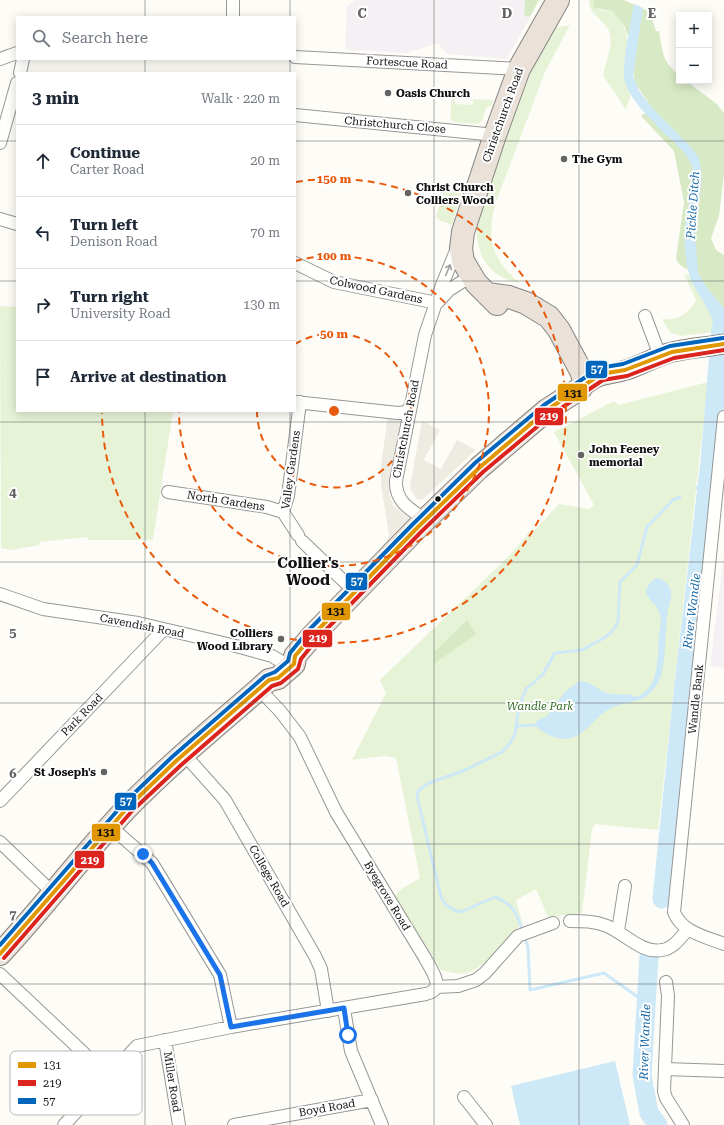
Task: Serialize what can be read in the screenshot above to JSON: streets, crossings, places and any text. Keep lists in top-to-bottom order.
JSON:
{
  "streets": {
    "highway": ["Christchurch Road"],
    "street": [
      "Fortescue Road",
      "Christchurch Close",
      "Colwood Gardens",
      "Valley Gardens",
      "North Gardens",
      "Cavendish Road",
      "Wandle Bank",
      "Park Road",
      "College Road",
      "Byegrove Road",
      "Miller Road",
      "Boyd Road"
    ]
  },
  "crossings": [
    ["Fortescue Road", "Christchurch Road"],
    ["Christchurch Road", "Christchurch Close"],
    ["Christchurch Road", "Colwood Gardens"],
    ["Valley Gardens", "North Gardens"],
    ["Cavendish Road", "Park Road"]
  ],
  "districts": ["Collier's Wood"],
  "water": ["Pickle Ditch", "River Wandle"],
  "parks": ["Wandle Park"],
  "places": [
    "Oasis Church",
    "The Gym",
    "Christ Church Colliers Wood",
    "John Feeney memorial",
    "Colliers Wood Library",
    "St Joseph's"
  ],
  "lines": ["transit line 57", "transit line 131", "transit line 219"],
  "legend": ["131", "219", "57"],
  "page": {
    "map_buttons": ["+", "−"],
    "search": "Search here",
    "heading": ["3 min", "Walk · 220 m"],
    "list": [
      ["Continue", "Carter Road", "20 m"],
      ["Turn left", "Denison Road", "70 m"],
      ["Turn right", "University Road", "130 m"],
      "Arrive at destination"
    ]
  },
  "grid": {
    "columns": ["C", "D", "E"],
    "rows": [
      "4",
      "5",
      "6",
      "7"
    ]
  },
  "rings": ["150 m", "100 m", "50 m"]
}
